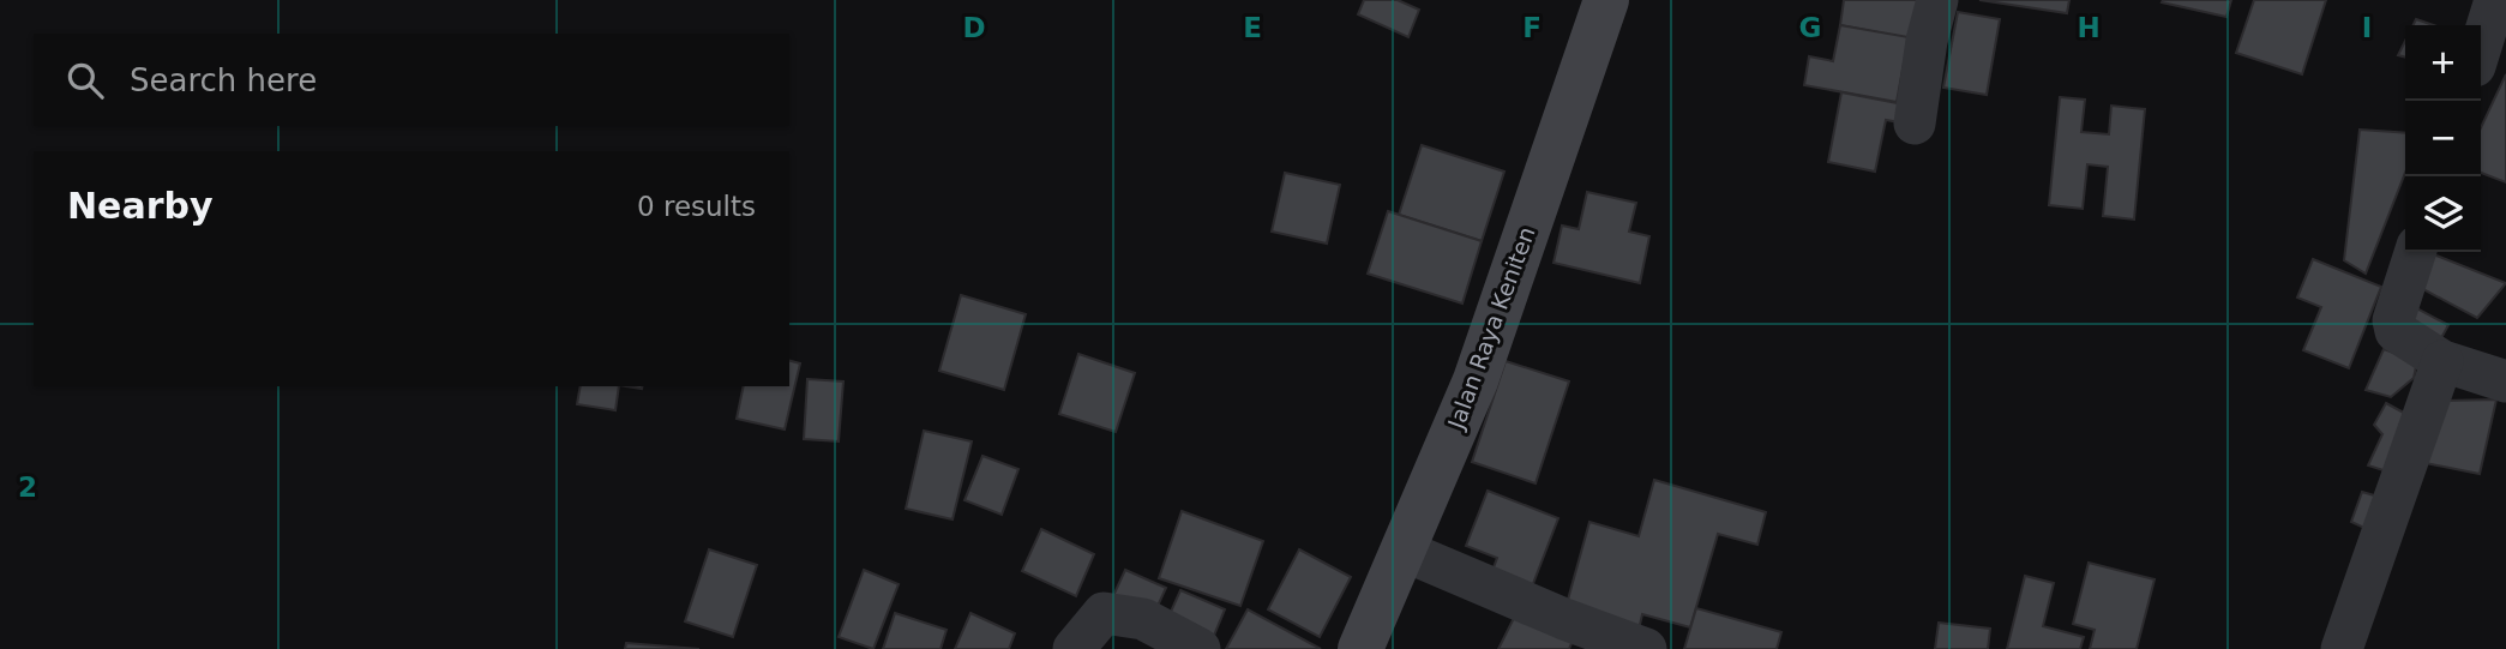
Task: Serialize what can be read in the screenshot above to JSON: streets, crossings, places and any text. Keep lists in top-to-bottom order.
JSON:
{
  "streets": {
    "street": ["Jalan Raya Keniten"]
  },
  "page": {
    "map_buttons": ["+", "−"],
    "search": "Search here",
    "heading": ["Nearby", "0 results"]
  },
  "grid": {
    "columns": [
      "D",
      "E",
      "F",
      "G",
      "H",
      "I"
    ],
    "rows": ["2"]
  }
}
